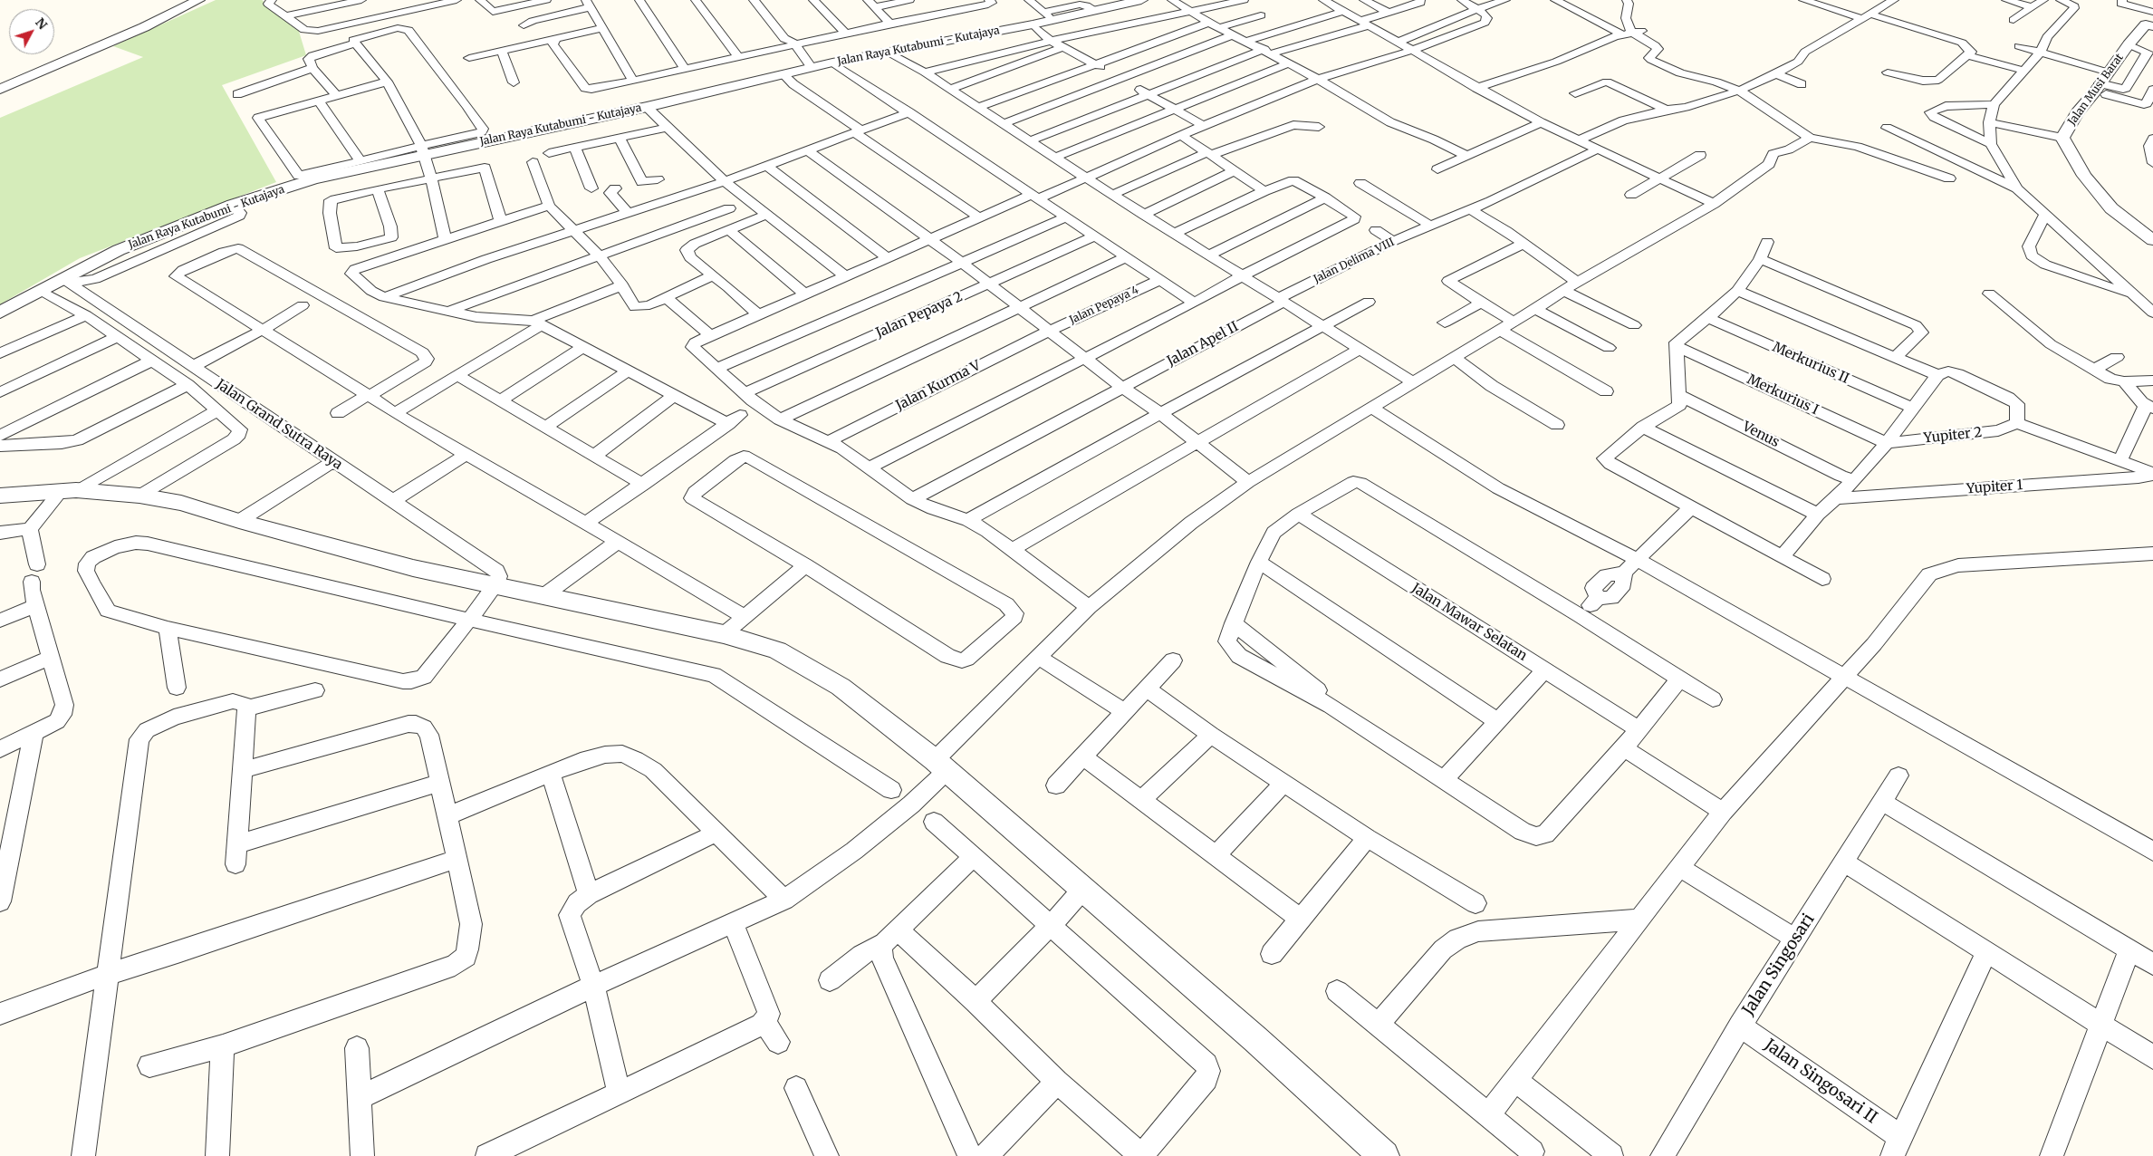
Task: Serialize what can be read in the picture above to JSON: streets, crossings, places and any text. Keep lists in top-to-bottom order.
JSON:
{
  "streets": {
    "street": [
      "Jalan Raya Kutabumi - Kutajaya",
      "Jalan Musi Barat",
      "Jalan Delima VIII",
      "Jalan Pepaya 4",
      "Jalan Pepaya 2",
      "Jalan Apel II",
      "Merkurius II",
      "Jalan Kurma V",
      "Merkurius I",
      "Jalan Grand Sutra Raya",
      "Venus",
      "Yupiter 2",
      "Yupiter 1",
      "Jalan Mawar Selatan",
      "Jalan Singosari",
      "Jalan Singosari II"
    ]
  },
  "crossings": [
    ["Jalan Raya Kutabumi - Kutajaya", "Jalan Grand Sutra Raya"],
    ["Jalan Delima VIII", "Jalan Apel II"],
    ["Jalan Pepaya 4", "Jalan Kurma V"],
    ["Merkurius I", "Yupiter 2"],
    ["Jalan Singosari", "Jalan Singosari II"]
  ],
  "north": "top right"
}
